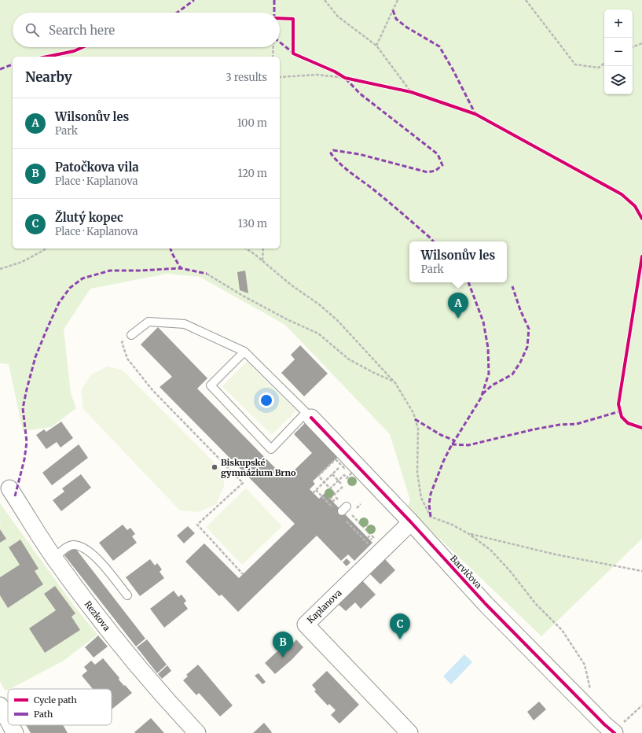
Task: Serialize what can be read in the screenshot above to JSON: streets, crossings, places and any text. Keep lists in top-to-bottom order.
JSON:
{
  "streets": {
    "street": ["Barvičova", "Kaplanova", "Rezkova"]
  },
  "crossings": [
    ["Barvičova", "Kaplanova"]
  ],
  "places": ["Biskupské gymnázium Brno"],
  "legend": ["Cycle path", "Path"],
  "page": {
    "map_buttons": ["+", "−"],
    "search": "Search here",
    "heading": ["Nearby", "3 results"],
    "list": [
      {
        "mark": "A",
        "name": "Wilsonův les",
        "note": "Park",
        "value": "100 m"
      },
      {
        "mark": "B",
        "name": "Patočkova vila",
        "note": "Place · Kaplanova",
        "value": "120 m"
      },
      {
        "mark": "C",
        "name": "Žlutý kopec",
        "note": "Place · Kaplanova",
        "value": "130 m"
      }
    ],
    "popup": ["Wilsonův les", "Park"],
    "pins": ["A", "C", "B"]
  }
}
